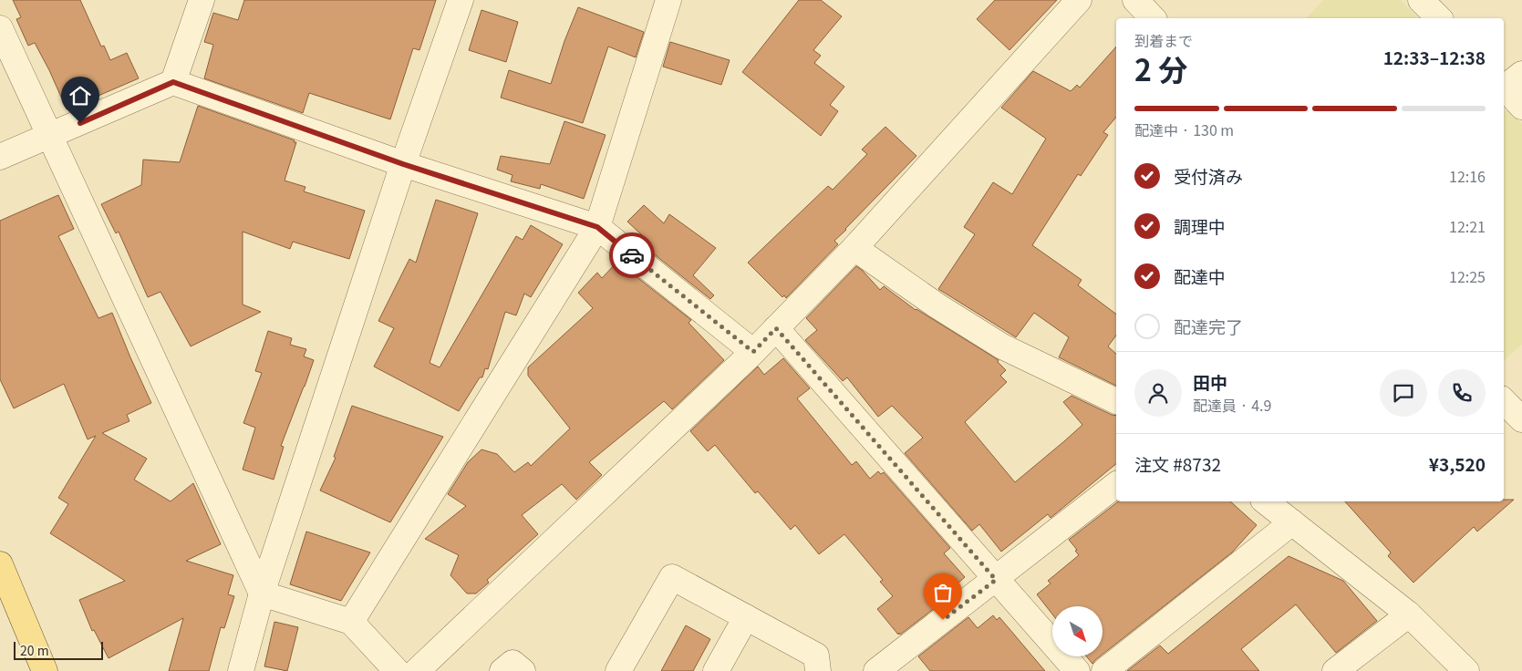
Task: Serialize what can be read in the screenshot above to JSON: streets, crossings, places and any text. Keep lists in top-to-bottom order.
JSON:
{
  "scale_bar": "20 m",
  "north": "bottom right",
  "page": {
    "heading": ["2 分", "到着まで", "12:33–12:38"],
    "panel": [
      "田中",
      "配達員 · 4.9",
      "注文 #8732",
      "¥3,520"
    ],
    "bar": "配達中 · 130 m",
    "list": [
      ["受付済み", "12:16"],
      ["調理中", "12:21"],
      ["配達中", "12:25"],
      "配達完了"
    ],
    "scale": "20 m"
  }
}
